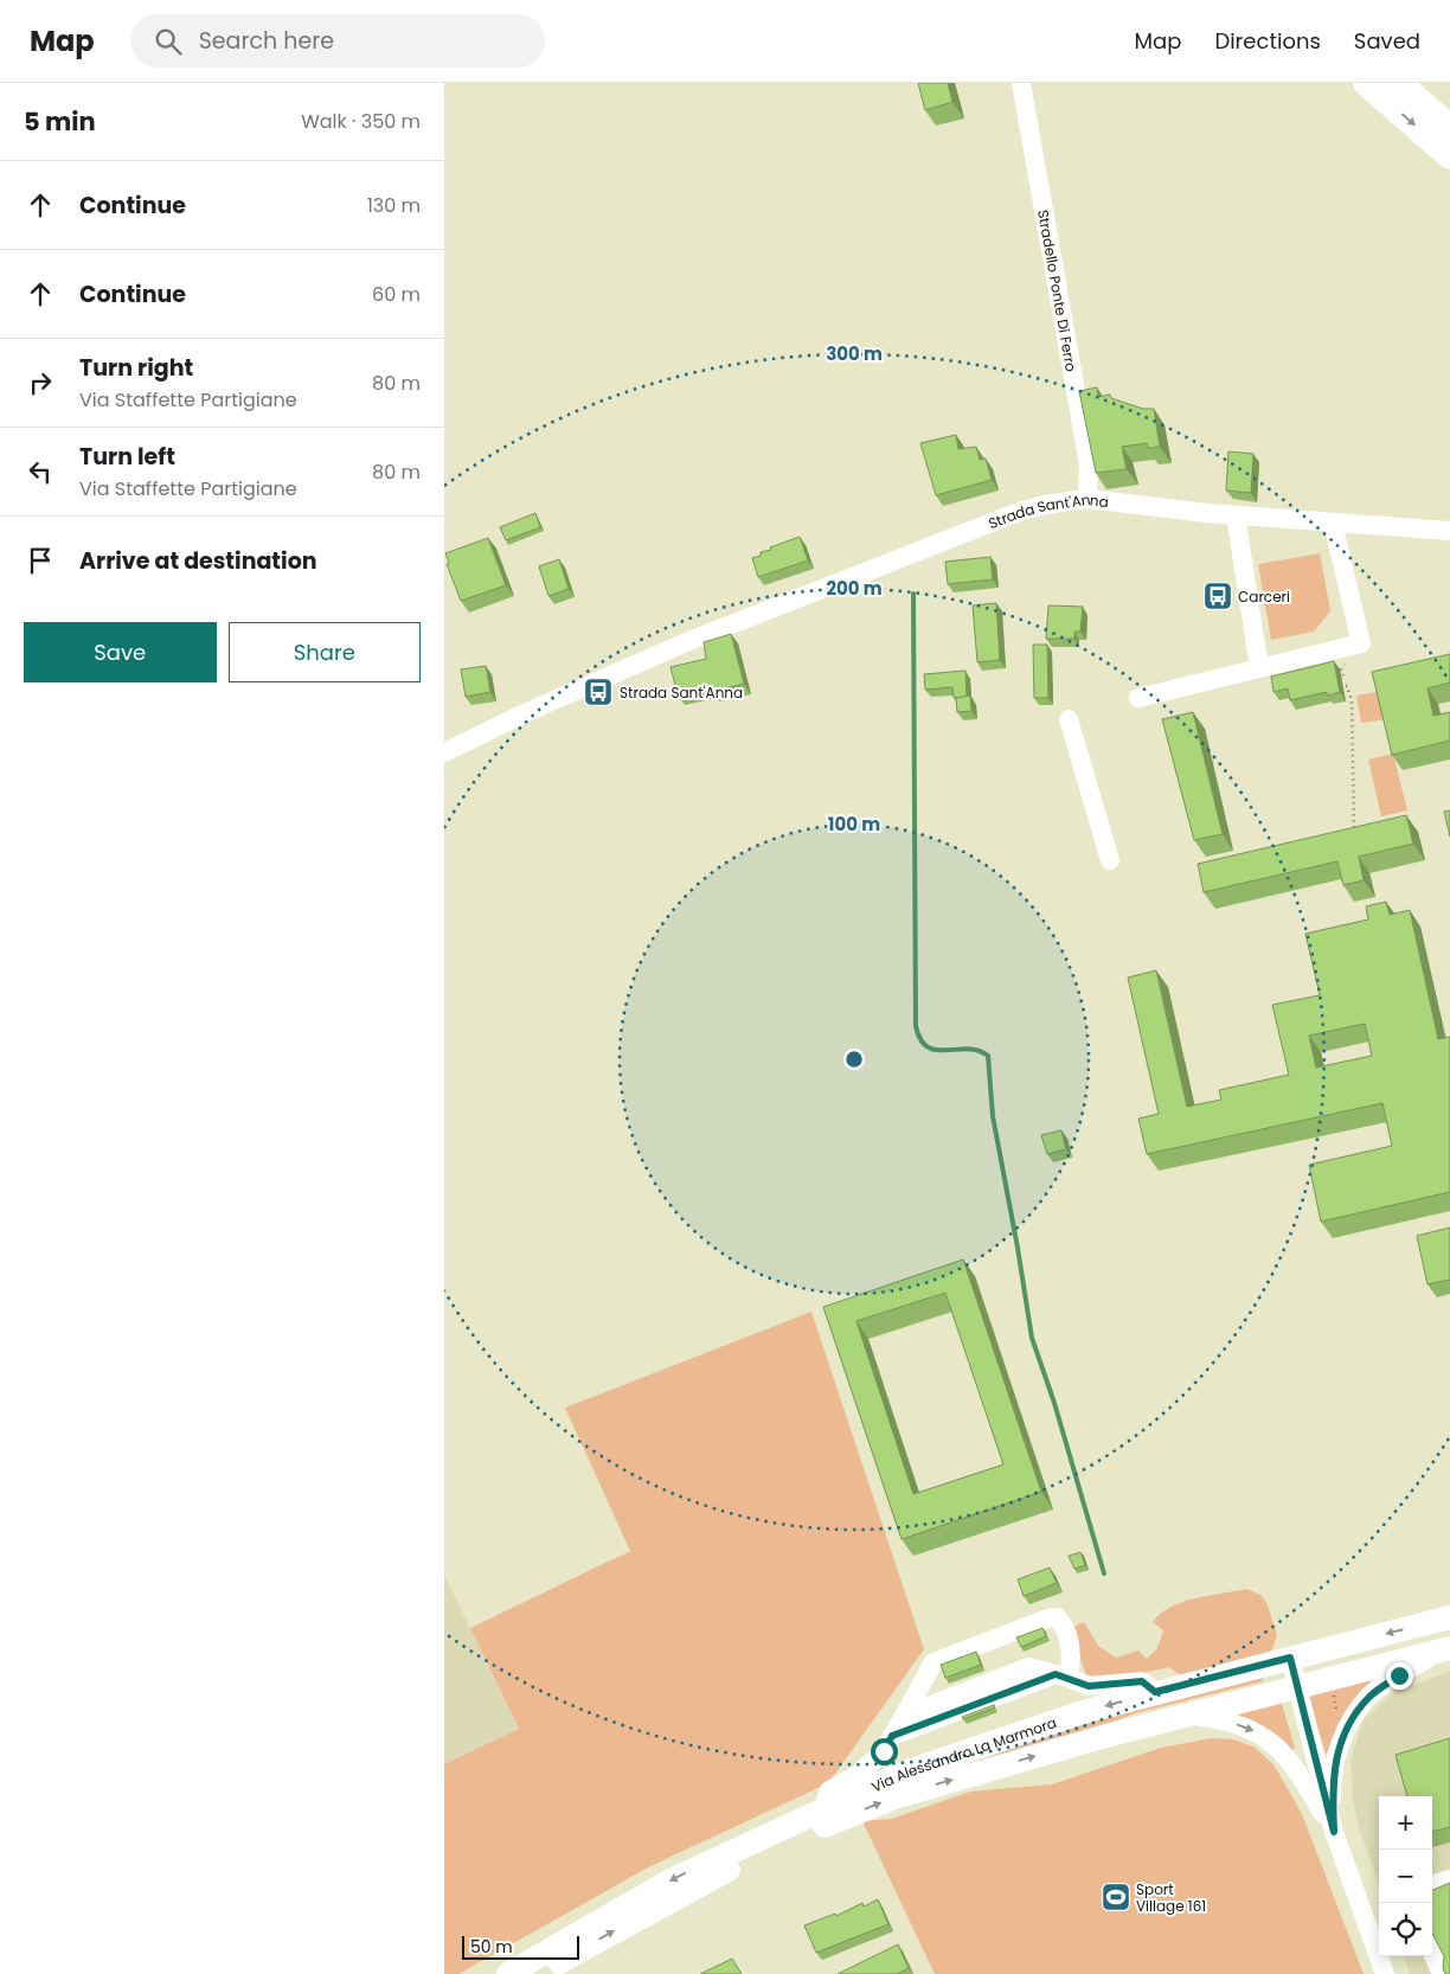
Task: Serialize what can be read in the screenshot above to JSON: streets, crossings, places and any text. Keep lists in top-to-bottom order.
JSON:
{
  "streets": {
    "main road": ["Via Alessandro La Marmora"],
    "street": ["Stradello Ponte Di Ferro", "Strada Sant'Anna"]
  },
  "crossings": [
    ["Stradello Ponte Di Ferro", "Strada Sant'Anna"]
  ],
  "places": {
    "bus stop": ["Carceri", "Strada Sant'Anna"],
    "sports": ["Sport Village 161"]
  },
  "scale_bar": "50 m",
  "page": {
    "header": "Map",
    "search": "Search here",
    "nav": ["Map", "Directions", "Saved"],
    "heading": ["5 min", "Walk · 350 m"],
    "list": [
      ["Continue", "130 m"],
      ["Continue", "60 m"],
      ["Turn right", "Via Staffette Partigiane", "80 m"],
      ["Turn left", "Via Staffette Partigiane", "80 m"],
      "Arrive at destination"
    ],
    "buttons": ["Save", "Share"],
    "map_buttons": ["+", "−"],
    "scale": "50 m"
  },
  "rings": ["300 m", "200 m", "100 m"]
}
